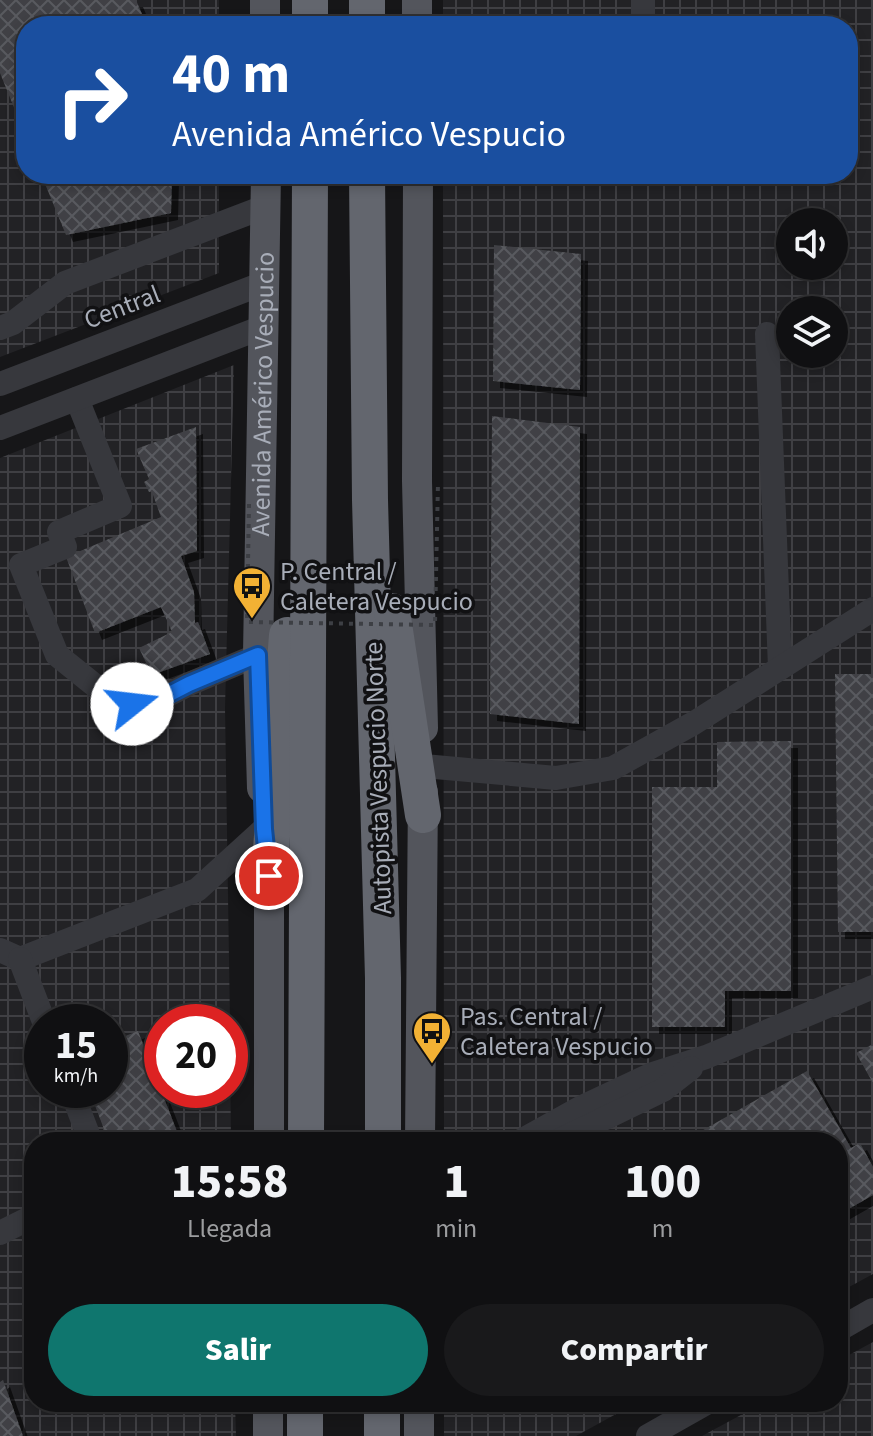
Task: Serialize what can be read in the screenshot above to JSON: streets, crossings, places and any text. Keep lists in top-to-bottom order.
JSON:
{
  "streets": {
    "highway": ["Autopista Vespucio Norte"],
    "main road": ["Avenida Américo Vespucio"],
    "street": ["Central"]
  },
  "crossings": [
    ["Central", "Avenida Américo Vespucio"]
  ],
  "places": {
    "bus stop": ["P. Central / Caletera Vespucio", "Pas. Central / Caletera Vespucio"]
  },
  "page": {
    "turn": ["40 m", "Avenida Américo Vespucio"],
    "speed": "15 km/h",
    "limit": "20",
    "eta": [
      "15:58",
      "Llegada",
      "1",
      "min",
      "100",
      "m"
    ],
    "buttons": ["Salir", "Compartir"]
  }
}
